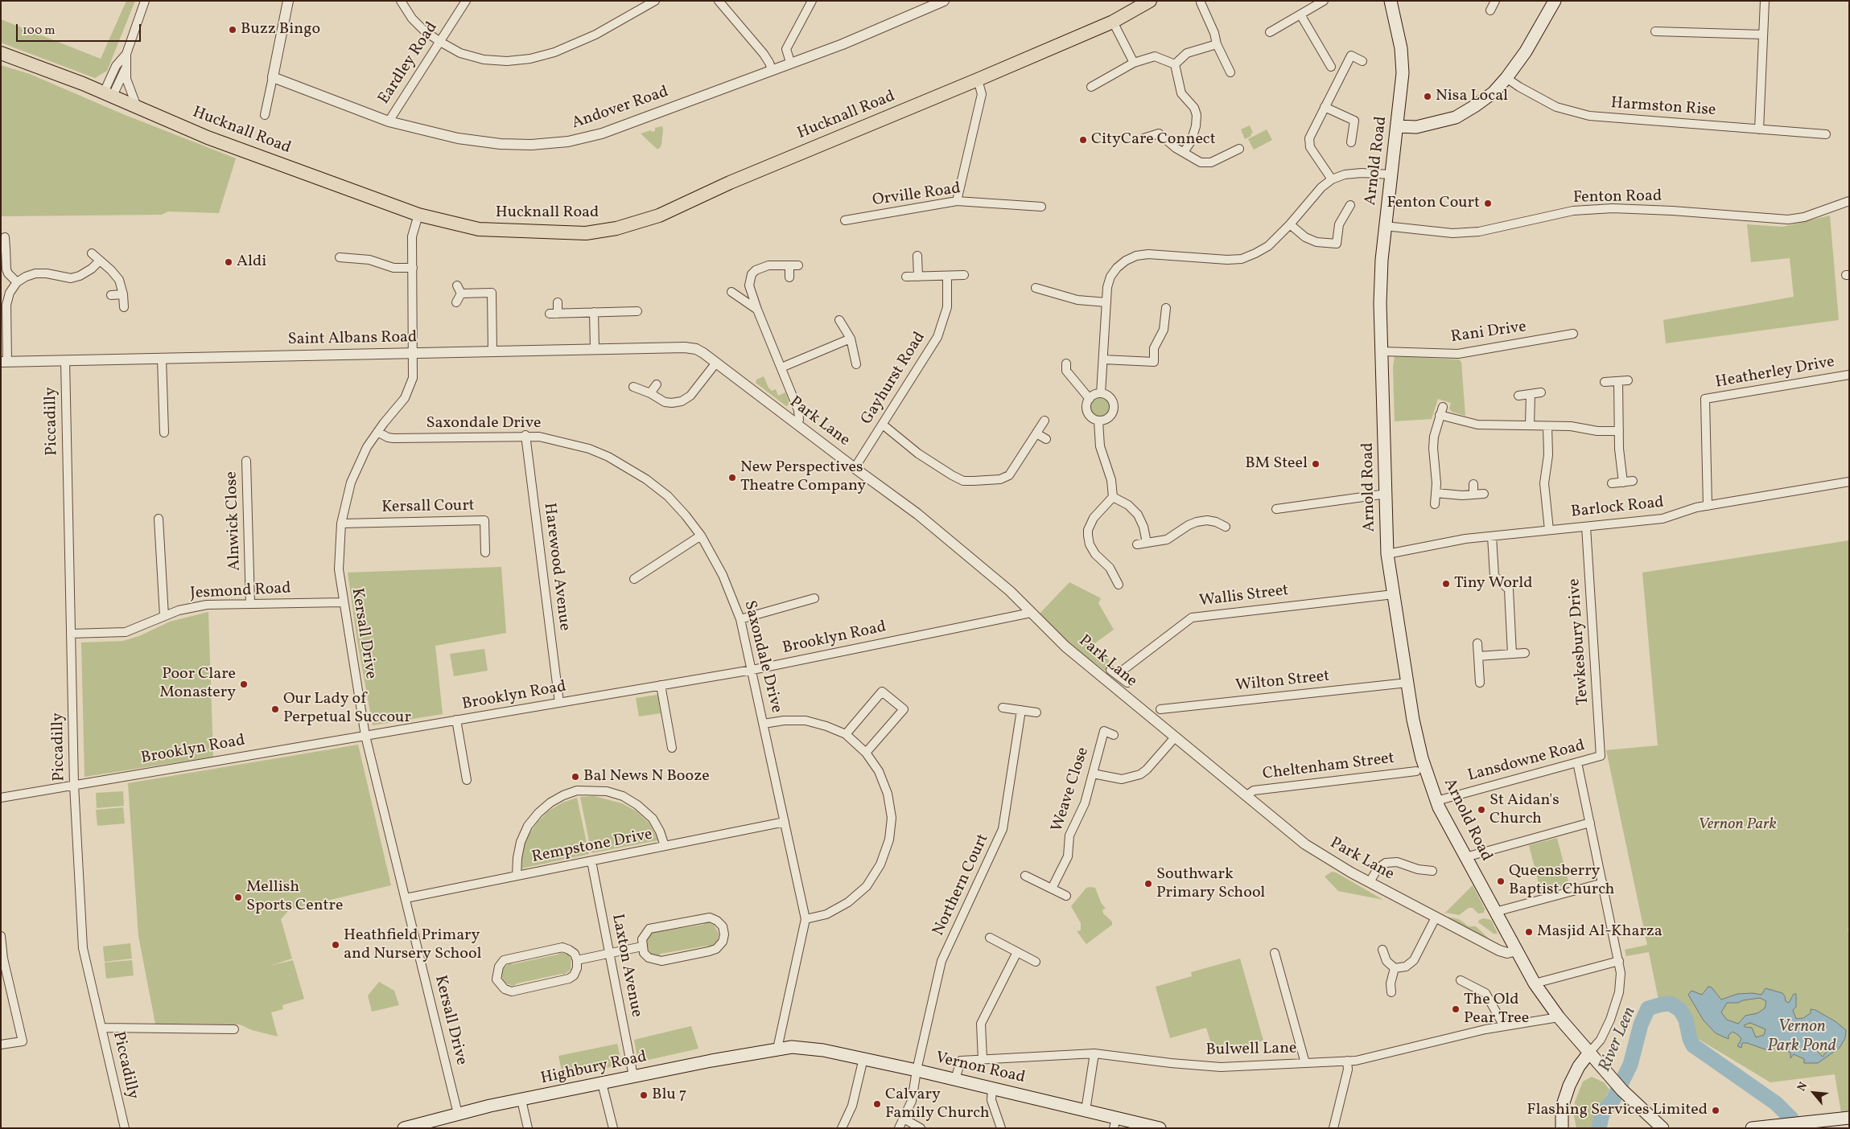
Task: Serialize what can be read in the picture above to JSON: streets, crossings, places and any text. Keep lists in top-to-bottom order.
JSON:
{
  "streets": {
    "main road": [
      "Hucknall Road",
      "Arnold Road",
      "Highbury Road",
      "Vernon Road"
    ],
    "street": [
      "Eardley Road",
      "Harmston Rise",
      "Andover Road",
      "Orville Road",
      "Fenton Road",
      "Rani Drive",
      "Saint Albans Road",
      "Heatherley Drive",
      "Gayhurst Road",
      "Piccadilly",
      "Park Lane",
      "Saxondale Drive",
      "Kersall Court",
      "Barlock Road",
      "Alnwick Close",
      "Harewood Avenue",
      "Jesmond Road",
      "Wallis Street",
      "Kersall Drive",
      "Brooklyn Road",
      "Tewkesbury Drive",
      "Wilton Street",
      "Lansdowne Road",
      "Cheltenham Street",
      "Weave Close",
      "Rempstone Drive",
      "Northern Court",
      "Laxton Avenue",
      "Bulwell Lane"
    ]
  },
  "crossings": [
    ["Eardley Road", "Andover Road"],
    ["Hucknall Road", "Kersall Drive"],
    ["Arnold Road", "Fenton Road"],
    ["Arnold Road", "Rani Drive"],
    ["Arnold Road", "Park Lane"],
    ["Arnold Road", "Barlock Road"],
    ["Arnold Road", "Wallis Street"],
    ["Arnold Road", "Wilton Street"],
    ["Arnold Road", "Lansdowne Road"],
    ["Arnold Road", "Bulwell Lane"],
    ["Saint Albans Road", "Piccadilly"],
    ["Saint Albans Road", "Park Lane"],
    ["Saint Albans Road", "Kersall Drive"],
    ["Heatherley Drive", "Barlock Road"],
    ["Gayhurst Road", "Park Lane"],
    ["Piccadilly", "Jesmond Road"],
    ["Piccadilly", "Brooklyn Road"],
    ["Park Lane", "Brooklyn Road"],
    ["Park Lane", "Cheltenham Street"],
    ["Saxondale Drive", "Harewood Avenue"],
    ["Saxondale Drive", "Kersall Drive"],
    ["Saxondale Drive", "Brooklyn Road"],
    ["Saxondale Drive", "Rempstone Drive"],
    ["Saxondale Drive", "Highbury Road"],
    ["Kersall Court", "Kersall Drive"],
    ["Barlock Road", "Tewkesbury Drive"],
    ["Alnwick Close", "Jesmond Road"],
    ["Harewood Avenue", "Brooklyn Road"],
    ["Jesmond Road", "Kersall Drive"],
    ["Kersall Drive", "Brooklyn Road"],
    ["Kersall Drive", "Rempstone Drive"],
    ["Kersall Drive", "Highbury Road"],
    ["Tewkesbury Drive", "Lansdowne Road"],
    ["Rempstone Drive", "Laxton Avenue"],
    ["Northern Court", "Vernon Road"],
    ["Laxton Avenue", "Highbury Road"],
    ["Bulwell Lane", "Vernon Road"],
    ["Highbury Road", "Vernon Road"]
  ],
  "water": ["Vernon Park Pond", "River Leen"],
  "parks": ["Vernon Park"],
  "places": [
    "Buzz Bingo",
    "Nisa Local",
    "CityCare Connect",
    "Fenton Court",
    "Aldi",
    "BM Steel",
    "New Perspectives Theatre Company",
    "Tiny World",
    "Poor Clare Monastery",
    "Our Lady of Perpetual Succour",
    "Bal News N Booze",
    "St Aidan's Church",
    "Queensberry Baptist Church",
    "Southwark Primary School",
    "Mellish Sports Centre",
    "Masjid Al-Kharza",
    "Heathfield Primary and Nursery School",
    "The Old Pear Tree",
    "Blu 7",
    "Calvary Family Church",
    "Flashing Services Limited"
  ],
  "scale_bar": "100 m",
  "north": "top left"
}
